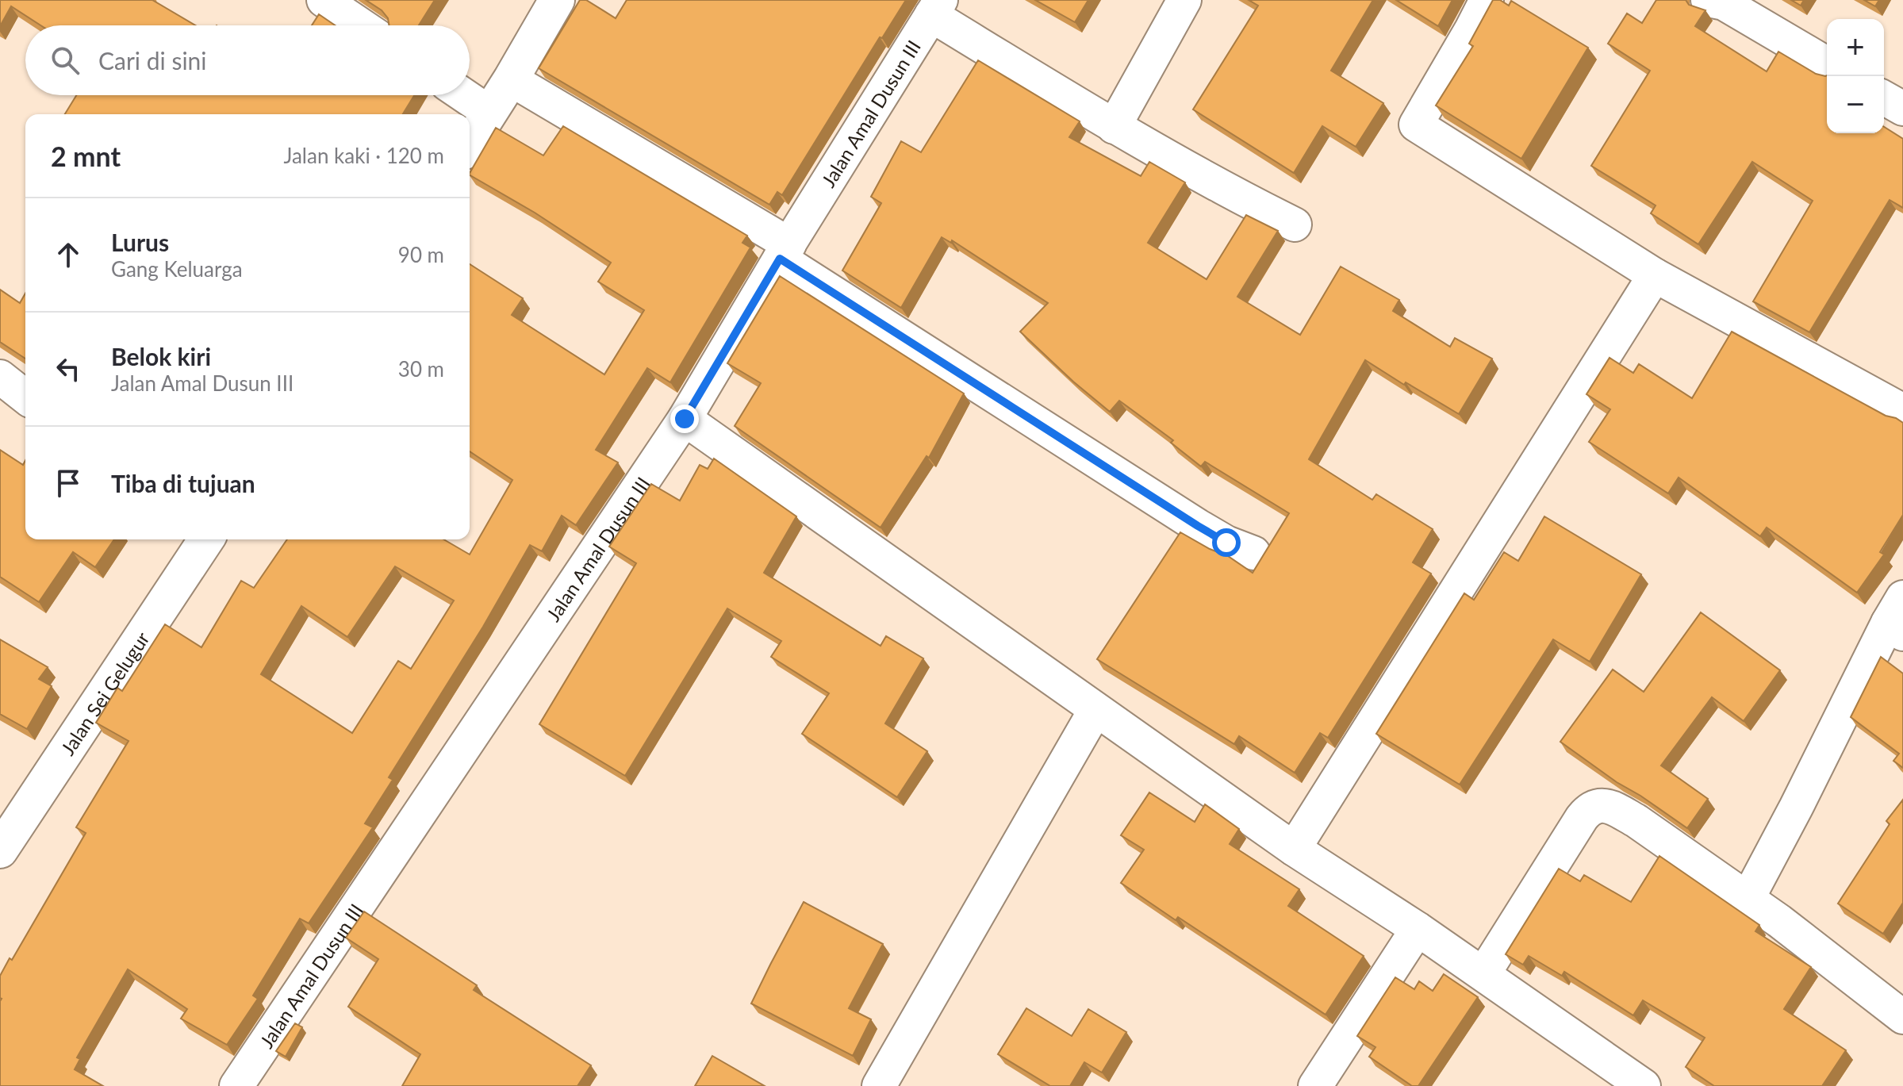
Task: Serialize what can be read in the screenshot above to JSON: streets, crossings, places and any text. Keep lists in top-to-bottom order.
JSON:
{
  "streets": {
    "main road": ["Jalan Sei Gelugur"],
    "street": ["Jalan Amal Dusun III"]
  },
  "page": {
    "map_buttons": ["+", "−"],
    "search": "Cari di sini",
    "heading": ["2 mnt", "Jalan kaki · 120 m"],
    "list": [
      ["Lurus", "Gang Keluarga", "90 m"],
      ["Belok kiri", "Jalan Amal Dusun III", "30 m"],
      "Tiba di tujuan"
    ]
  }
}
